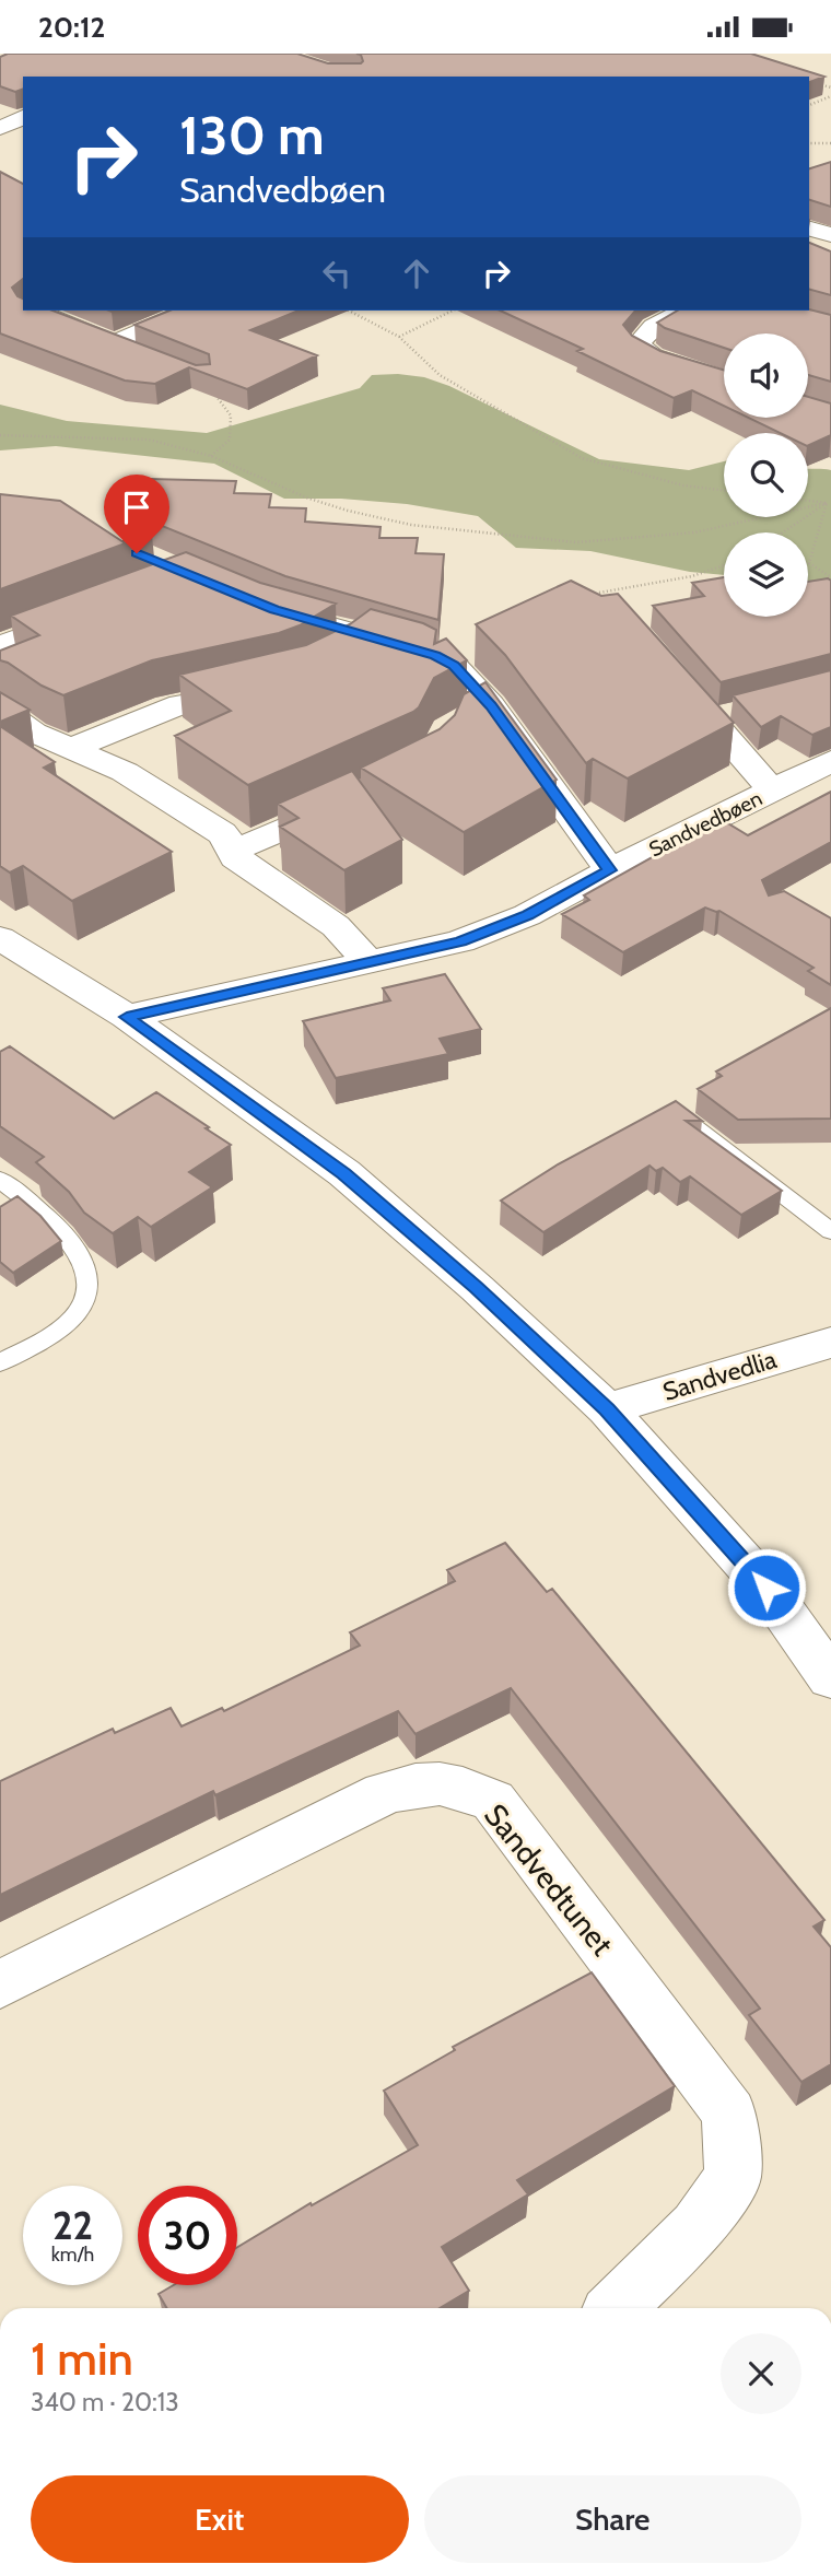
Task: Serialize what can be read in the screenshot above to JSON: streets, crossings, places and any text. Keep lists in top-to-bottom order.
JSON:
{
  "streets": {
    "street": ["Sandvedbøen", "Sandvedlia", "Sandvedtunet"]
  },
  "page": {
    "status": "20:12",
    "turn": ["130 m", "Sandvedbøen"],
    "speed": "22 km/h",
    "limit": "30",
    "heading": ["1 min", "340 m · 20:13"],
    "buttons": ["Exit", "Share"]
  }
}
